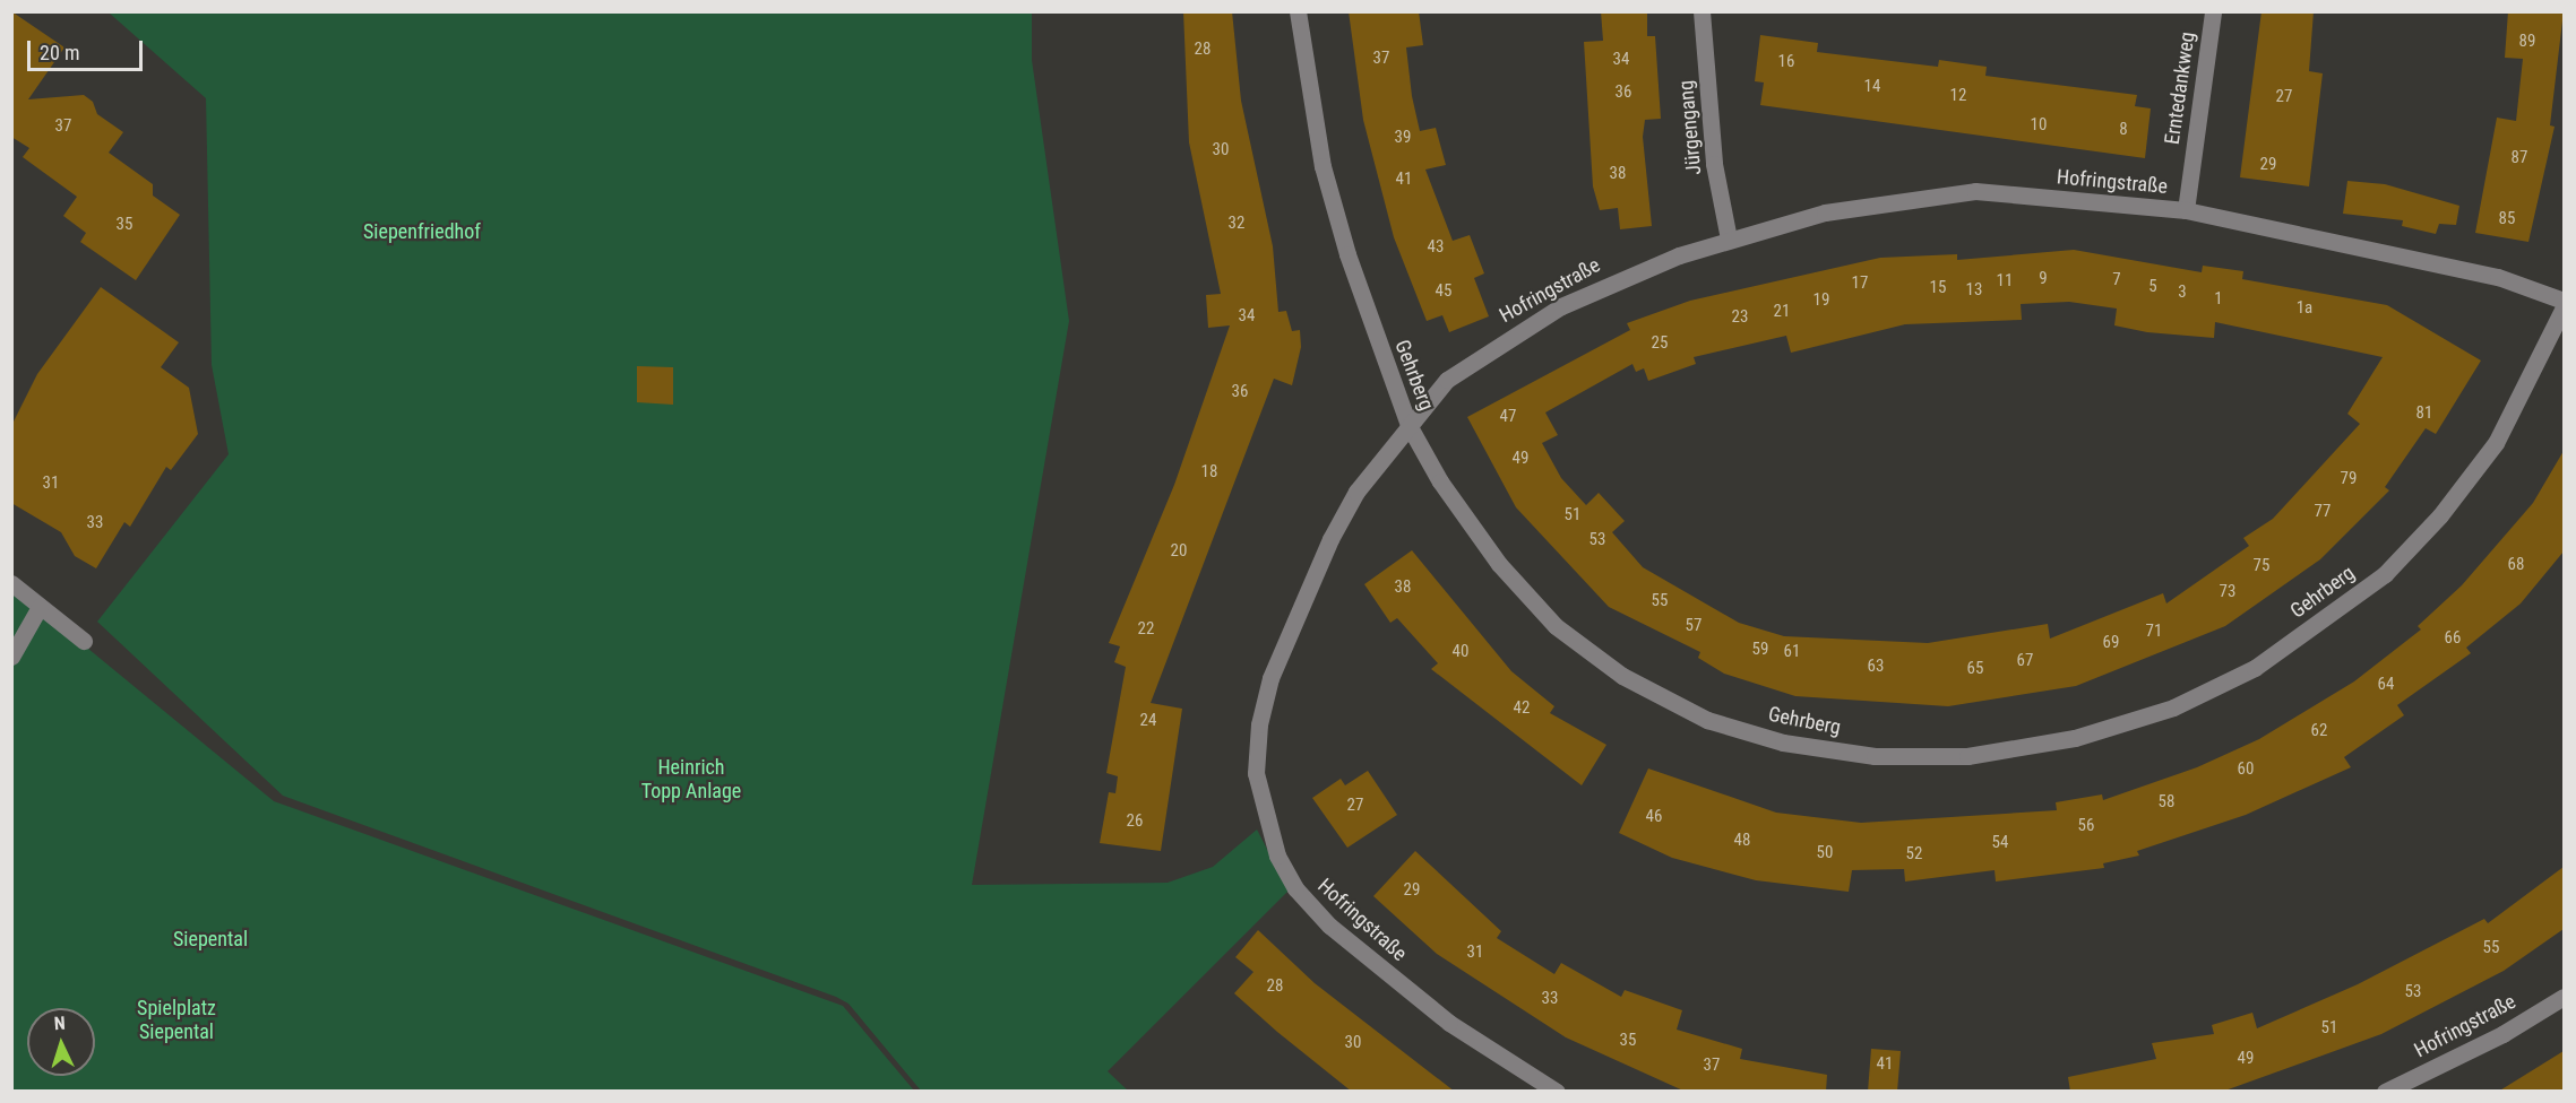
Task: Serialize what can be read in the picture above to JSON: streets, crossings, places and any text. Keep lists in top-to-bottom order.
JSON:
{
  "streets": {
    "street": [
      "Erntedankweg",
      "Jürgengang",
      "Hofringstraße",
      "Gehrberg"
    ]
  },
  "crossings": [
    ["Erntedankweg", "Hofringstraße"],
    ["Jürgengang", "Hofringstraße"],
    ["Hofringstraße", "Gehrberg"]
  ],
  "parks": [
    "Siepenfriedhof",
    "Heinrich Topp Anlage",
    "Siepental",
    "Spielplatz Siepental"
  ],
  "house_numbers": [
    "89",
    "28",
    "37",
    "34",
    "16",
    "14",
    "36",
    "12",
    "27",
    "10",
    "37",
    "8",
    "39",
    "30",
    "87",
    "29",
    "38",
    "41",
    "85",
    "32",
    "35",
    "43",
    "9",
    "7",
    "11",
    "17",
    "5",
    "15",
    "13",
    "45",
    "3",
    "1",
    "19",
    "1a",
    "21",
    "34",
    "23",
    "25",
    "36",
    "81",
    "47",
    "49",
    "18",
    "79",
    "31",
    "77",
    "51",
    "33",
    "53",
    "20",
    "68",
    "75",
    "38",
    "73",
    "55",
    "57",
    "22",
    "71",
    "66",
    "69",
    "59",
    "40",
    "61",
    "67",
    "63",
    "65",
    "64",
    "42",
    "24",
    "62",
    "60",
    "58",
    "27",
    "46",
    "26",
    "56",
    "48",
    "54",
    "50",
    "52",
    "29",
    "55",
    "31",
    "28",
    "53",
    "33",
    "51",
    "35",
    "30",
    "49",
    "41",
    "37"
  ],
  "scale_bar": "20 m",
  "north": "top"
}
